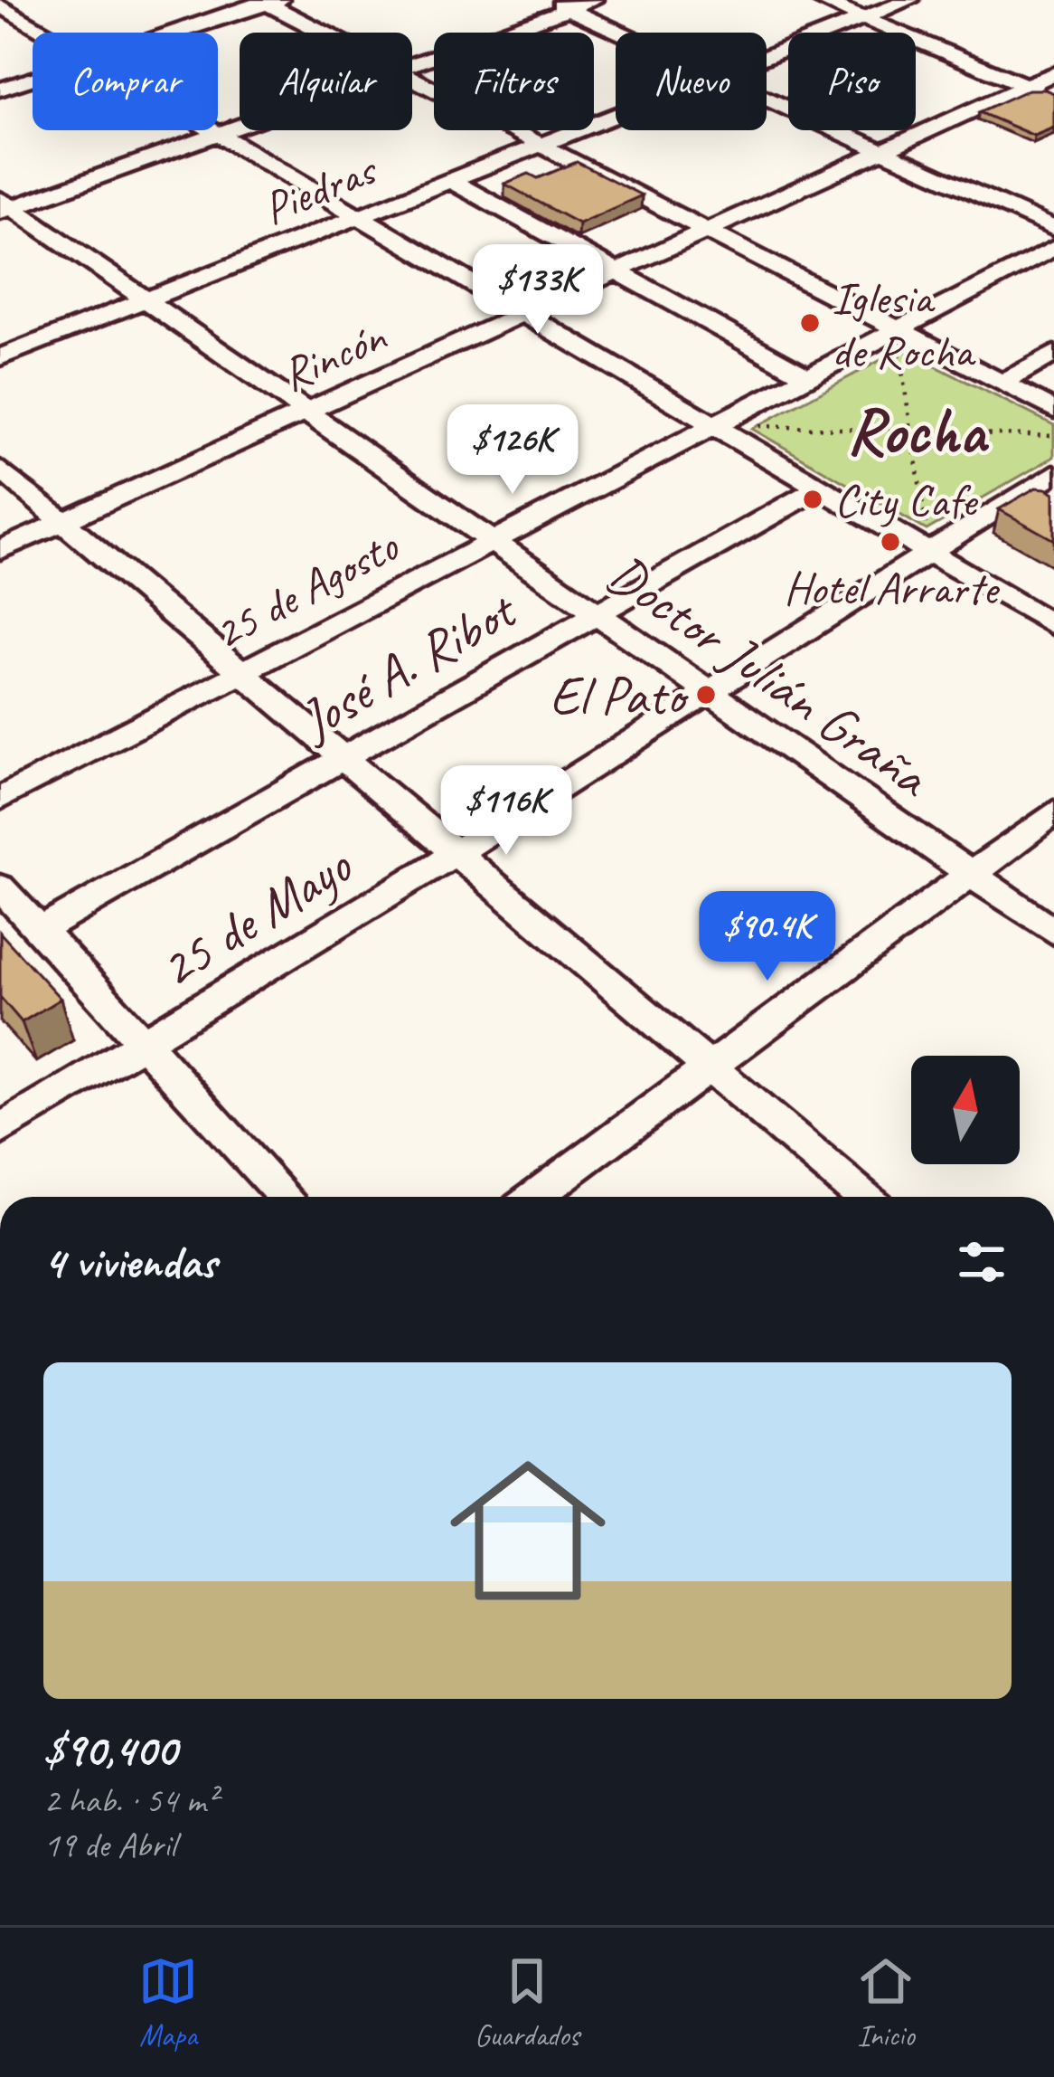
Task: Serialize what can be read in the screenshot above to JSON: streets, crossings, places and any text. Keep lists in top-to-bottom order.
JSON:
{
  "streets": {
    "street": [
      "Piedras",
      "Rincón",
      "25 de Agosto",
      "José A. Ribot",
      "Doctor Julián Graña",
      "25 de Mayo"
    ]
  },
  "crossings": [
    ["Piedras", "Doctor Julián Graña"],
    ["Rincón", "Doctor Julián Graña"],
    ["25 de Agosto", "Doctor Julián Graña"],
    ["José A. Ribot", "Doctor Julián Graña"],
    ["Doctor Julián Graña", "25 de Mayo"]
  ],
  "districts": ["Rocha"],
  "places": [
    "Iglesia de Rocha",
    "City Cafe",
    "Hotel Arrarte",
    "El Pato"
  ],
  "north": "top",
  "page": {
    "chip": [
      "Comprar",
      "Alquilar",
      "Filtros",
      "Nuevo",
      "Piso"
    ],
    "price": [
      "$133K",
      "$126K",
      "$116K",
      "$90.4K"
    ],
    "heading": "4 viviendas",
    "list": [
      {
        "name": "$90,400",
        "note": "2 hab. · 54 m² · 19 de Abril"
      }
    ],
    "tabs": ["Mapa", "Guardados", "Inicio"]
  }
}
